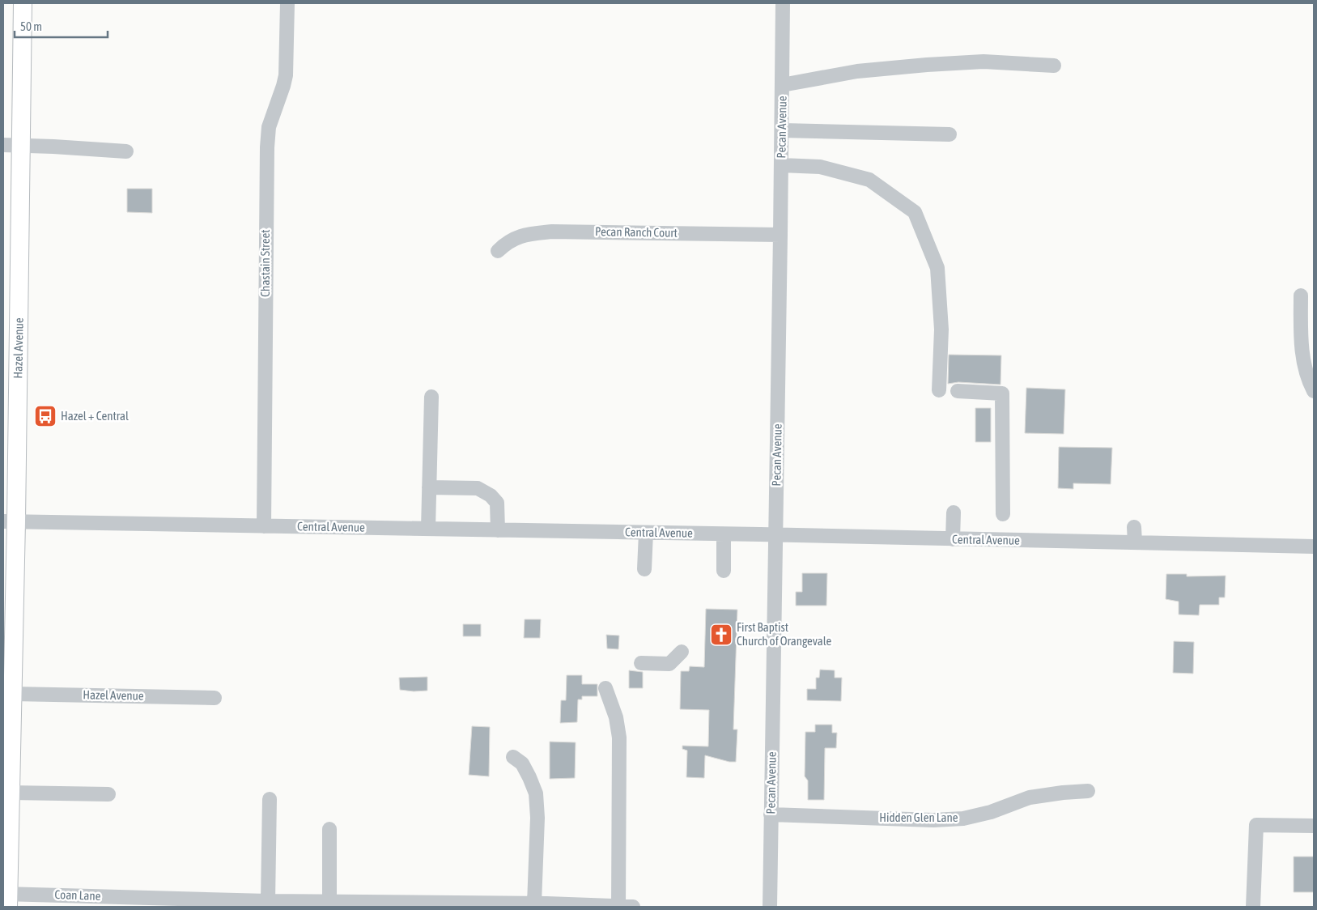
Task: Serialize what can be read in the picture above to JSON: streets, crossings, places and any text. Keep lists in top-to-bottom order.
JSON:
{
  "streets": {
    "main road": ["Hazel Avenue"],
    "street": [
      "Pecan Avenue",
      "Pecan Ranch Court",
      "Chastain Street",
      "Central Avenue",
      "Hidden Glen Lane",
      "Coan Lane"
    ]
  },
  "crossings": [
    ["Pecan Avenue", "Pecan Ranch Court"],
    ["Pecan Avenue", "Central Avenue"],
    ["Pecan Avenue", "Hidden Glen Lane"],
    ["Chastain Street", "Central Avenue"],
    ["Hazel Avenue", "Central Avenue"],
    ["Hazel Avenue", "Coan Lane"]
  ],
  "places": {
    "bus stop": ["Hazel + Central"],
    "church": ["First Baptist Church of Orangevale"]
  },
  "scale_bar": "50 m"
}
